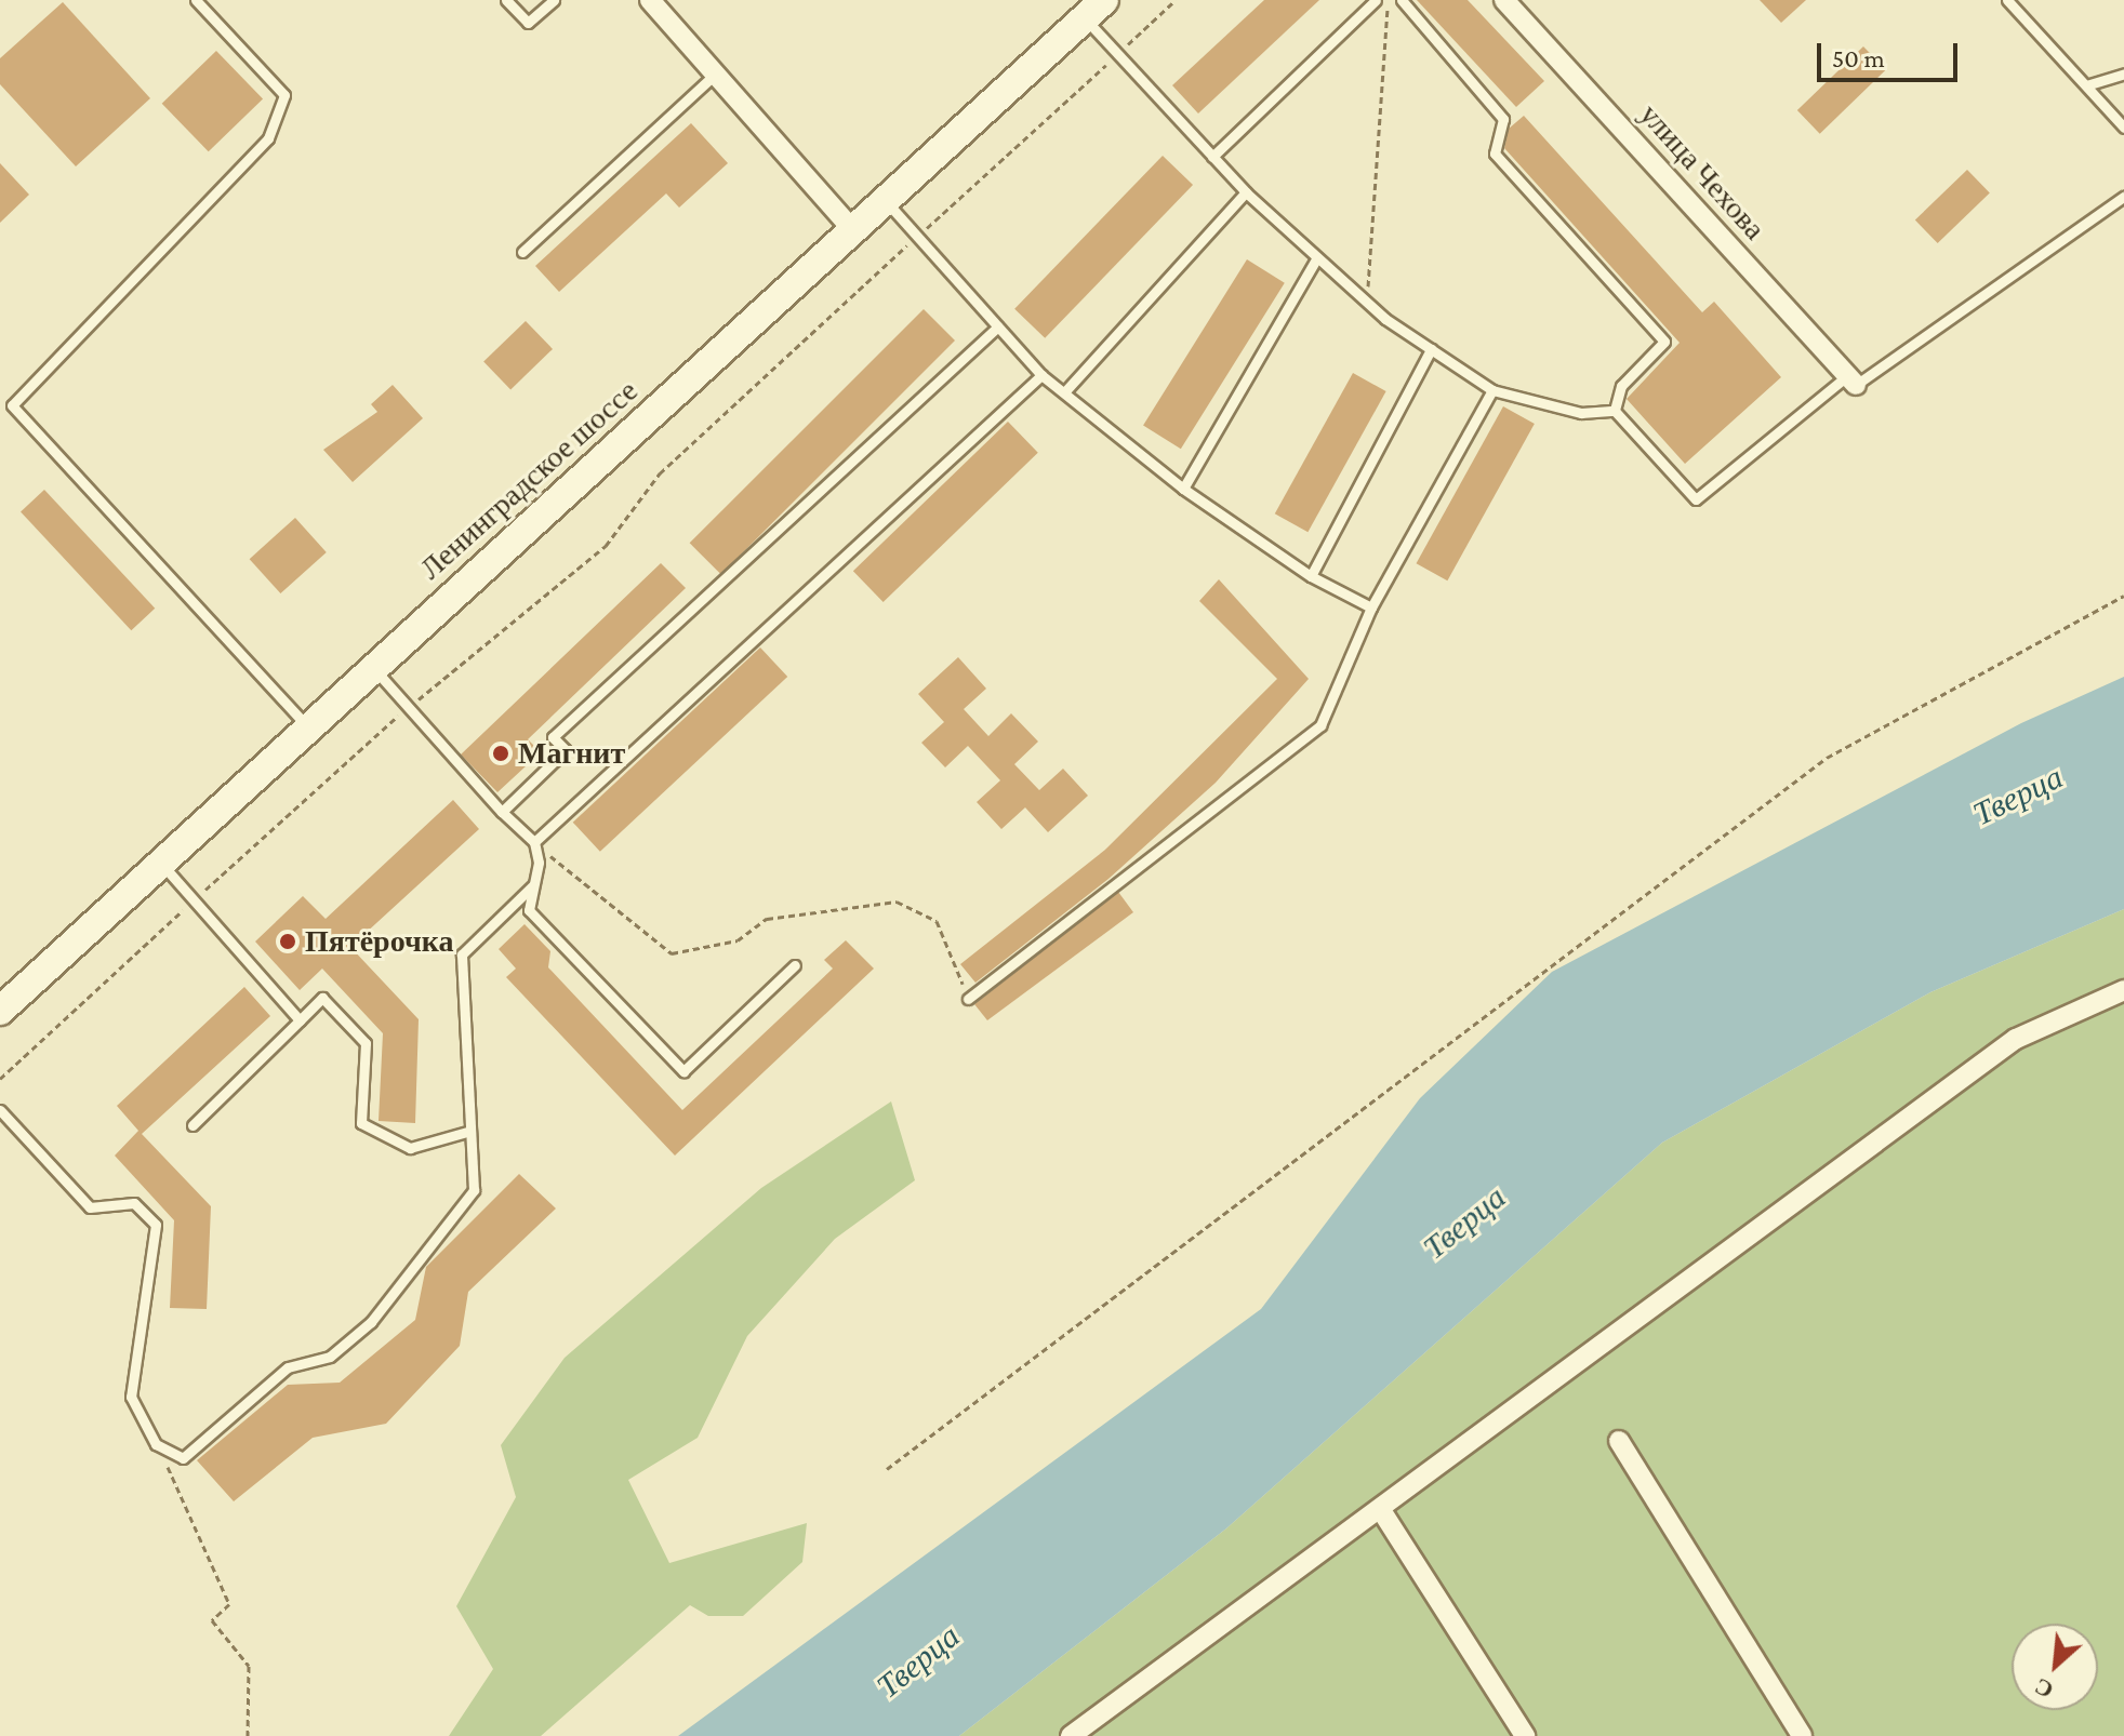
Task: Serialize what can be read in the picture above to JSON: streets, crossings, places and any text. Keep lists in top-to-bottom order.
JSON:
{
  "streets": {
    "main road": ["Ленинградское шоссе"],
    "street": ["улица Чехова"]
  },
  "water": ["Тверца"],
  "places": ["Магнит", "Пятёрочка"],
  "scale_bar": "50 m",
  "north": "bottom left"
}
